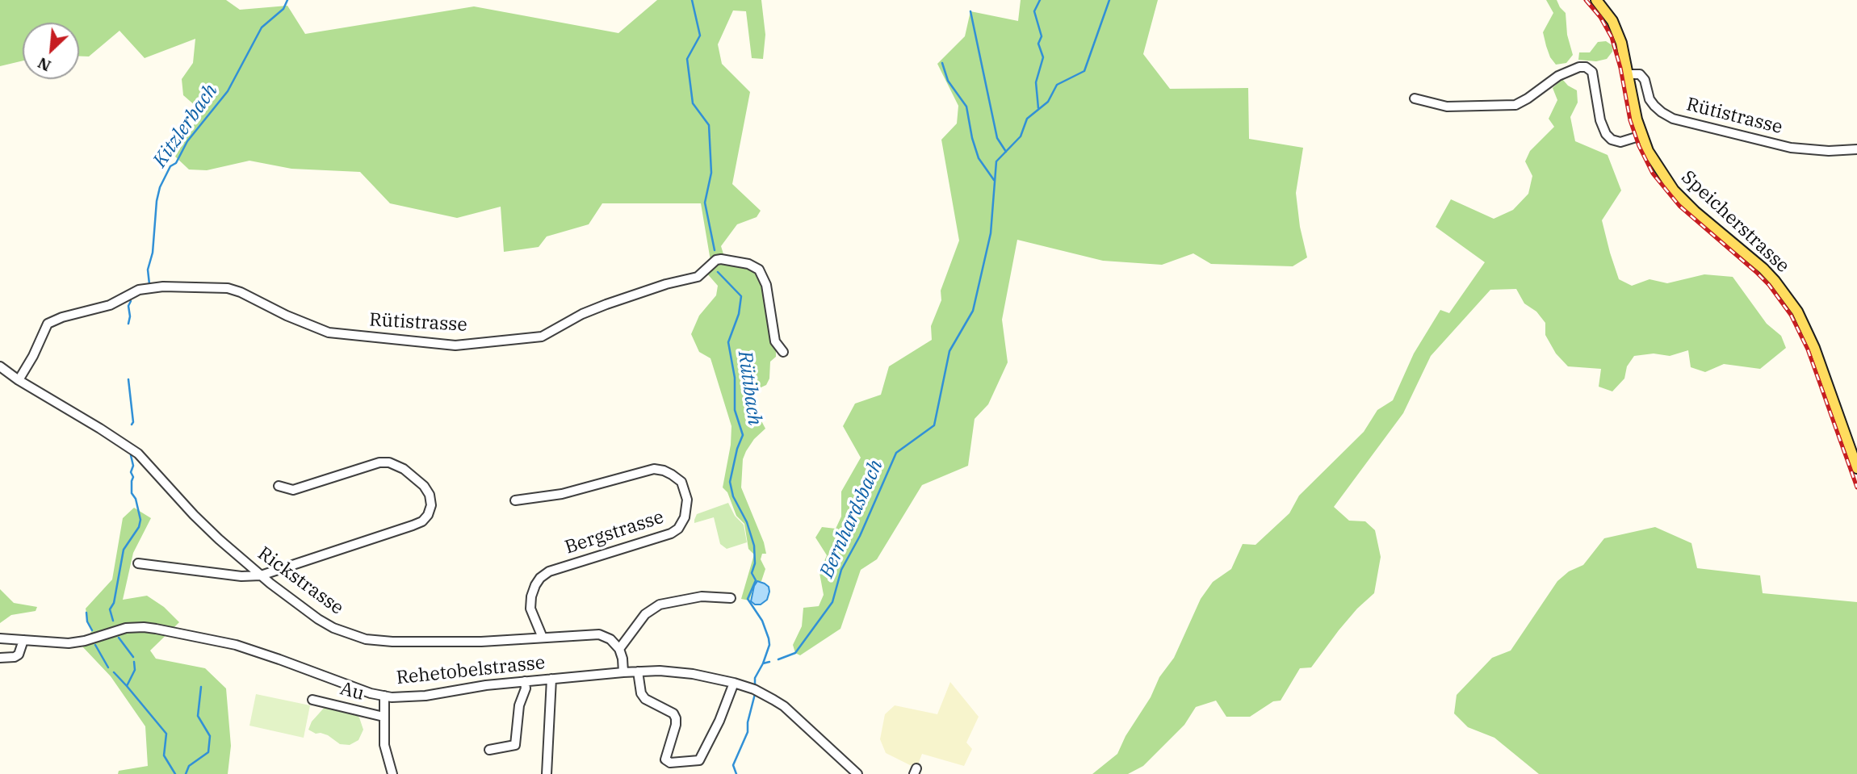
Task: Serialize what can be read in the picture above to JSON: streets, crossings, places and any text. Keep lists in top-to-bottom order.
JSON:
{
  "streets": {
    "main road": ["Speicherstrasse"],
    "street": [
      "Rütistrasse",
      "Bergstrasse",
      "Rickstrasse",
      "Rehetobelstrasse",
      "Au"
    ]
  },
  "crossings": [
    ["Rütistrasse", "Speicherstrasse"],
    ["Rütistrasse", "Rickstrasse"],
    ["Bergstrasse", "Rickstrasse"],
    ["Rehetobelstrasse", "Au"]
  ],
  "water": ["Kitzlerbach", "Rütibach", "Bernhardsbach"],
  "north": "bottom left"
}
